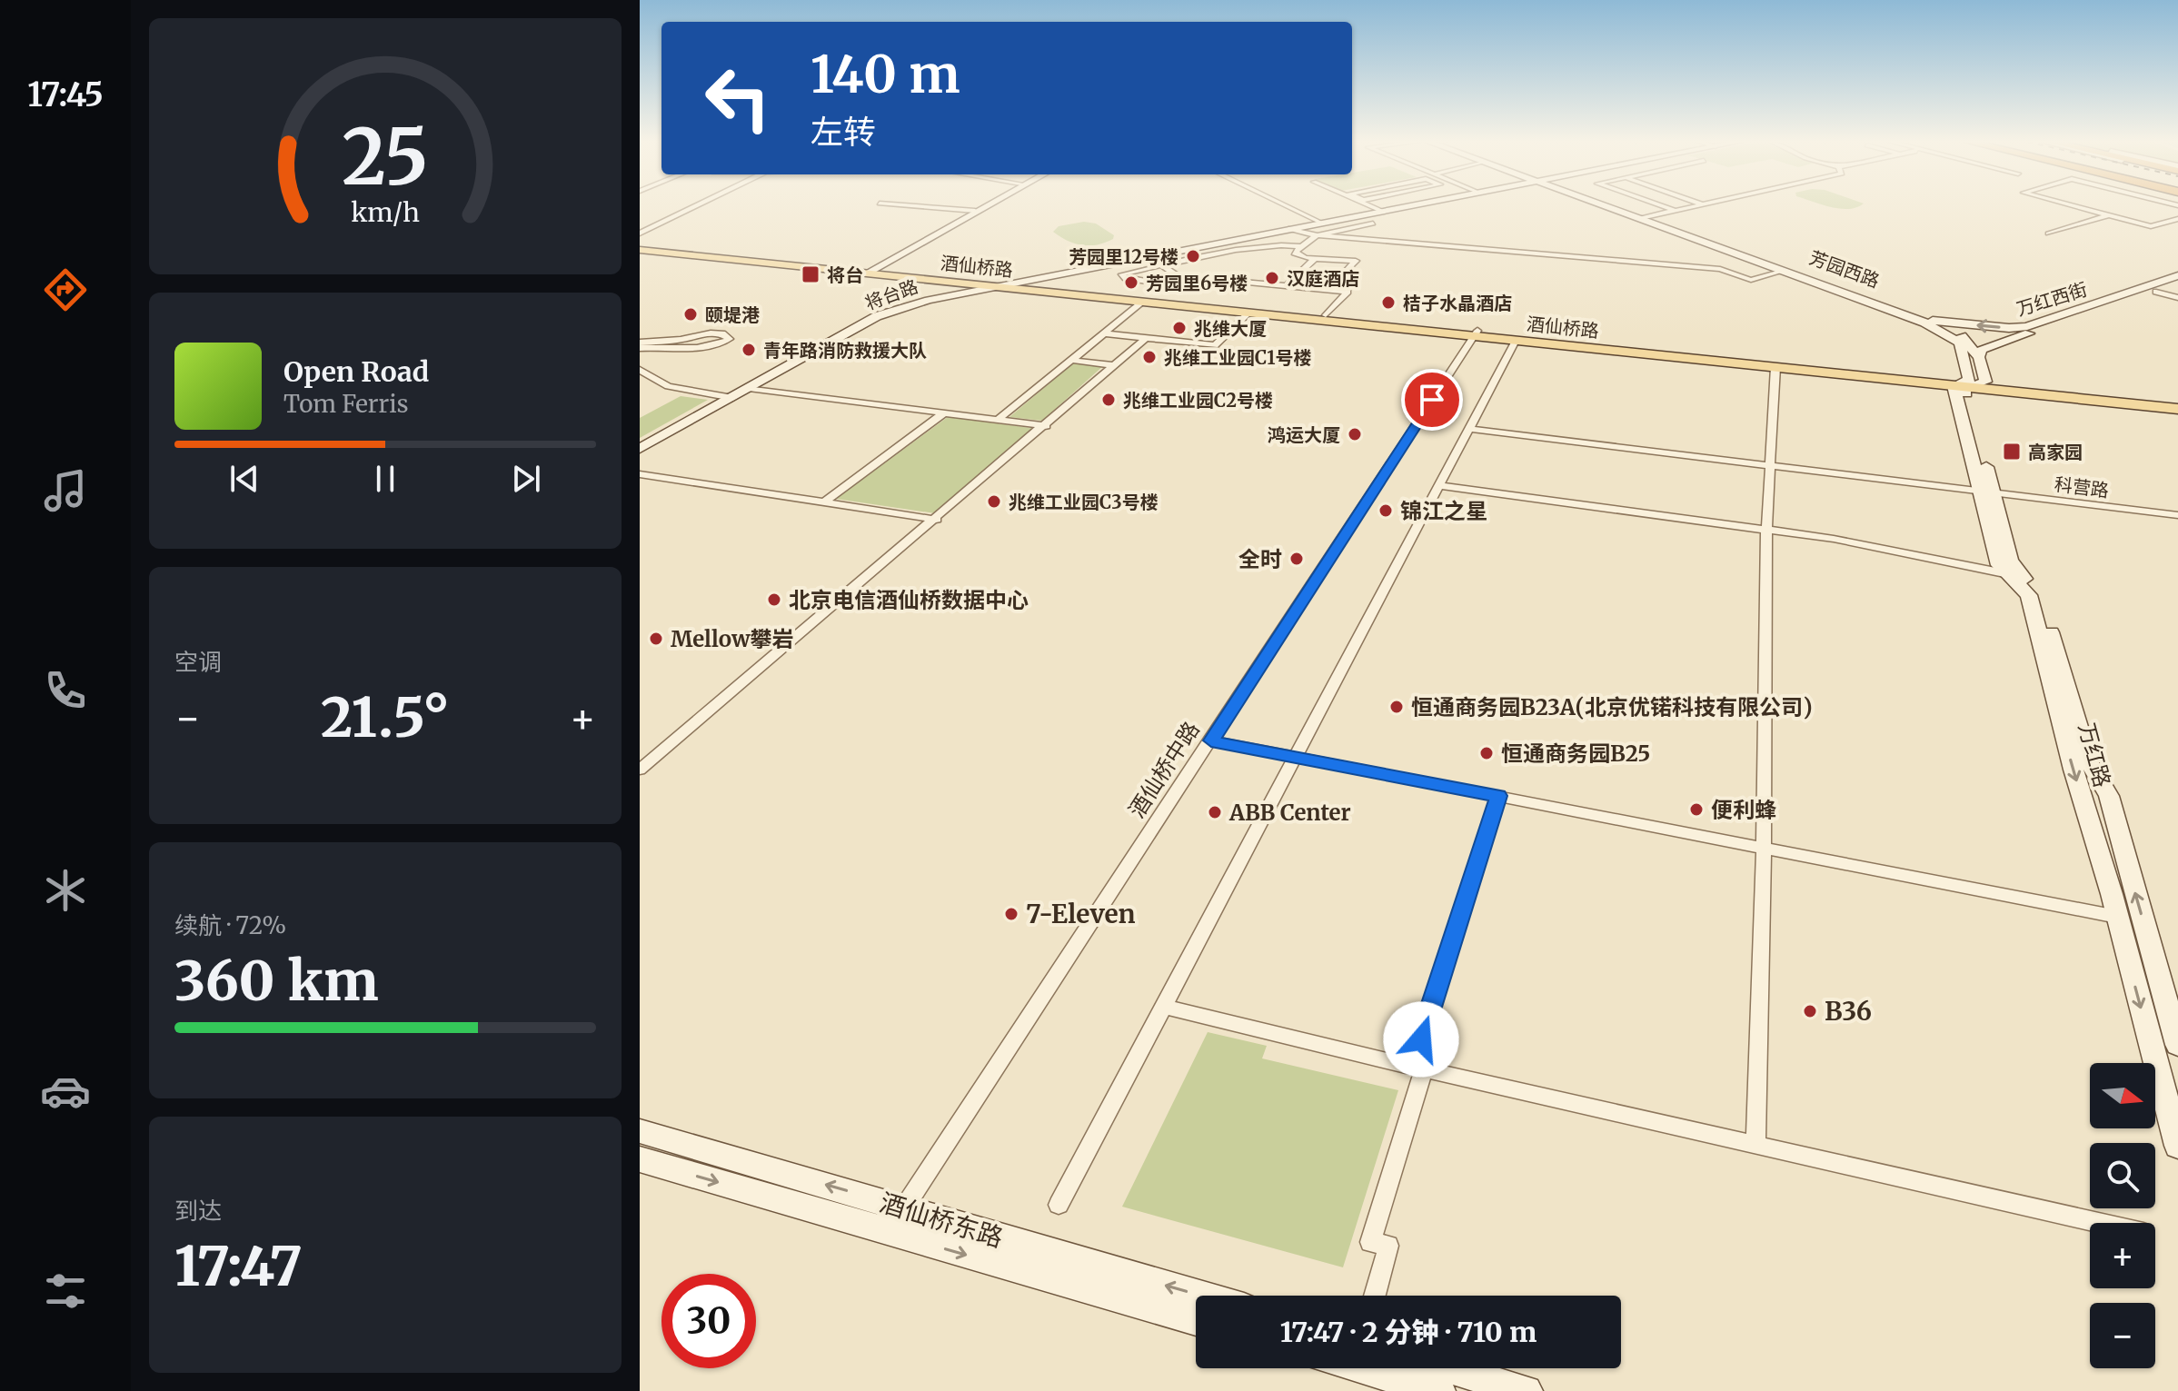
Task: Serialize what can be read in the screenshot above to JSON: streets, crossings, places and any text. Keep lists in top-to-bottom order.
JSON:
{
  "streets": {
    "main road": [
      "酒仙桥路",
      "芳园西路",
      "将台路",
      "万红西街",
      "万红路",
      "酒仙桥东路"
    ],
    "street": ["科营路", "酒仙桥中路"]
  },
  "crossings": [
    ["酒仙桥路", "芳园西路"],
    ["酒仙桥路", "将台路"],
    ["酒仙桥路", "万红路"],
    ["酒仙桥路", "酒仙桥中路"],
    ["芳园西路", "万红西街"],
    ["芳园西路", "万红路"],
    ["科营路", "万红路"],
    ["酒仙桥中路", "酒仙桥东路"]
  ],
  "places": {
    "other": [
      "芳园里12号楼",
      "汉庭酒店",
      "芳园里6号楼",
      "桔子水晶酒店",
      "颐堤港",
      "兆维大厦",
      "青年路消防救援大队",
      "兆维工业园C1号楼",
      "兆维工业园C2号楼",
      "鸿运大厦",
      "兆维工业园C3号楼",
      "锦江之星",
      "全时",
      "北京电信酒仙桥数据中心",
      "Mellow攀岩",
      "恒通商务园B23A(北京优锘科技有限公司)",
      "恒通商务园B25",
      "便利蜂",
      "ABB Center",
      "7-Eleven",
      "B36"
    ],
    "transit": ["将台", "高家园"]
  },
  "north": "right",
  "page": {
    "tabs": "17:45",
    "turn": ["140 m", "左转"],
    "song": ["Open Road", "Tom Ferris"],
    "tile": [
      "空调",
      ["续航 · 72%", "360 km"],
      ["到达", "17:47"]
    ],
    "heat": ["−", "21.5°", "+"],
    "map_buttons": ["+", "−"],
    "limit": "30",
    "trip": "17:47 · 2 分钟 · 710 m",
    "gauge": ["25", "km/h"]
  }
}
